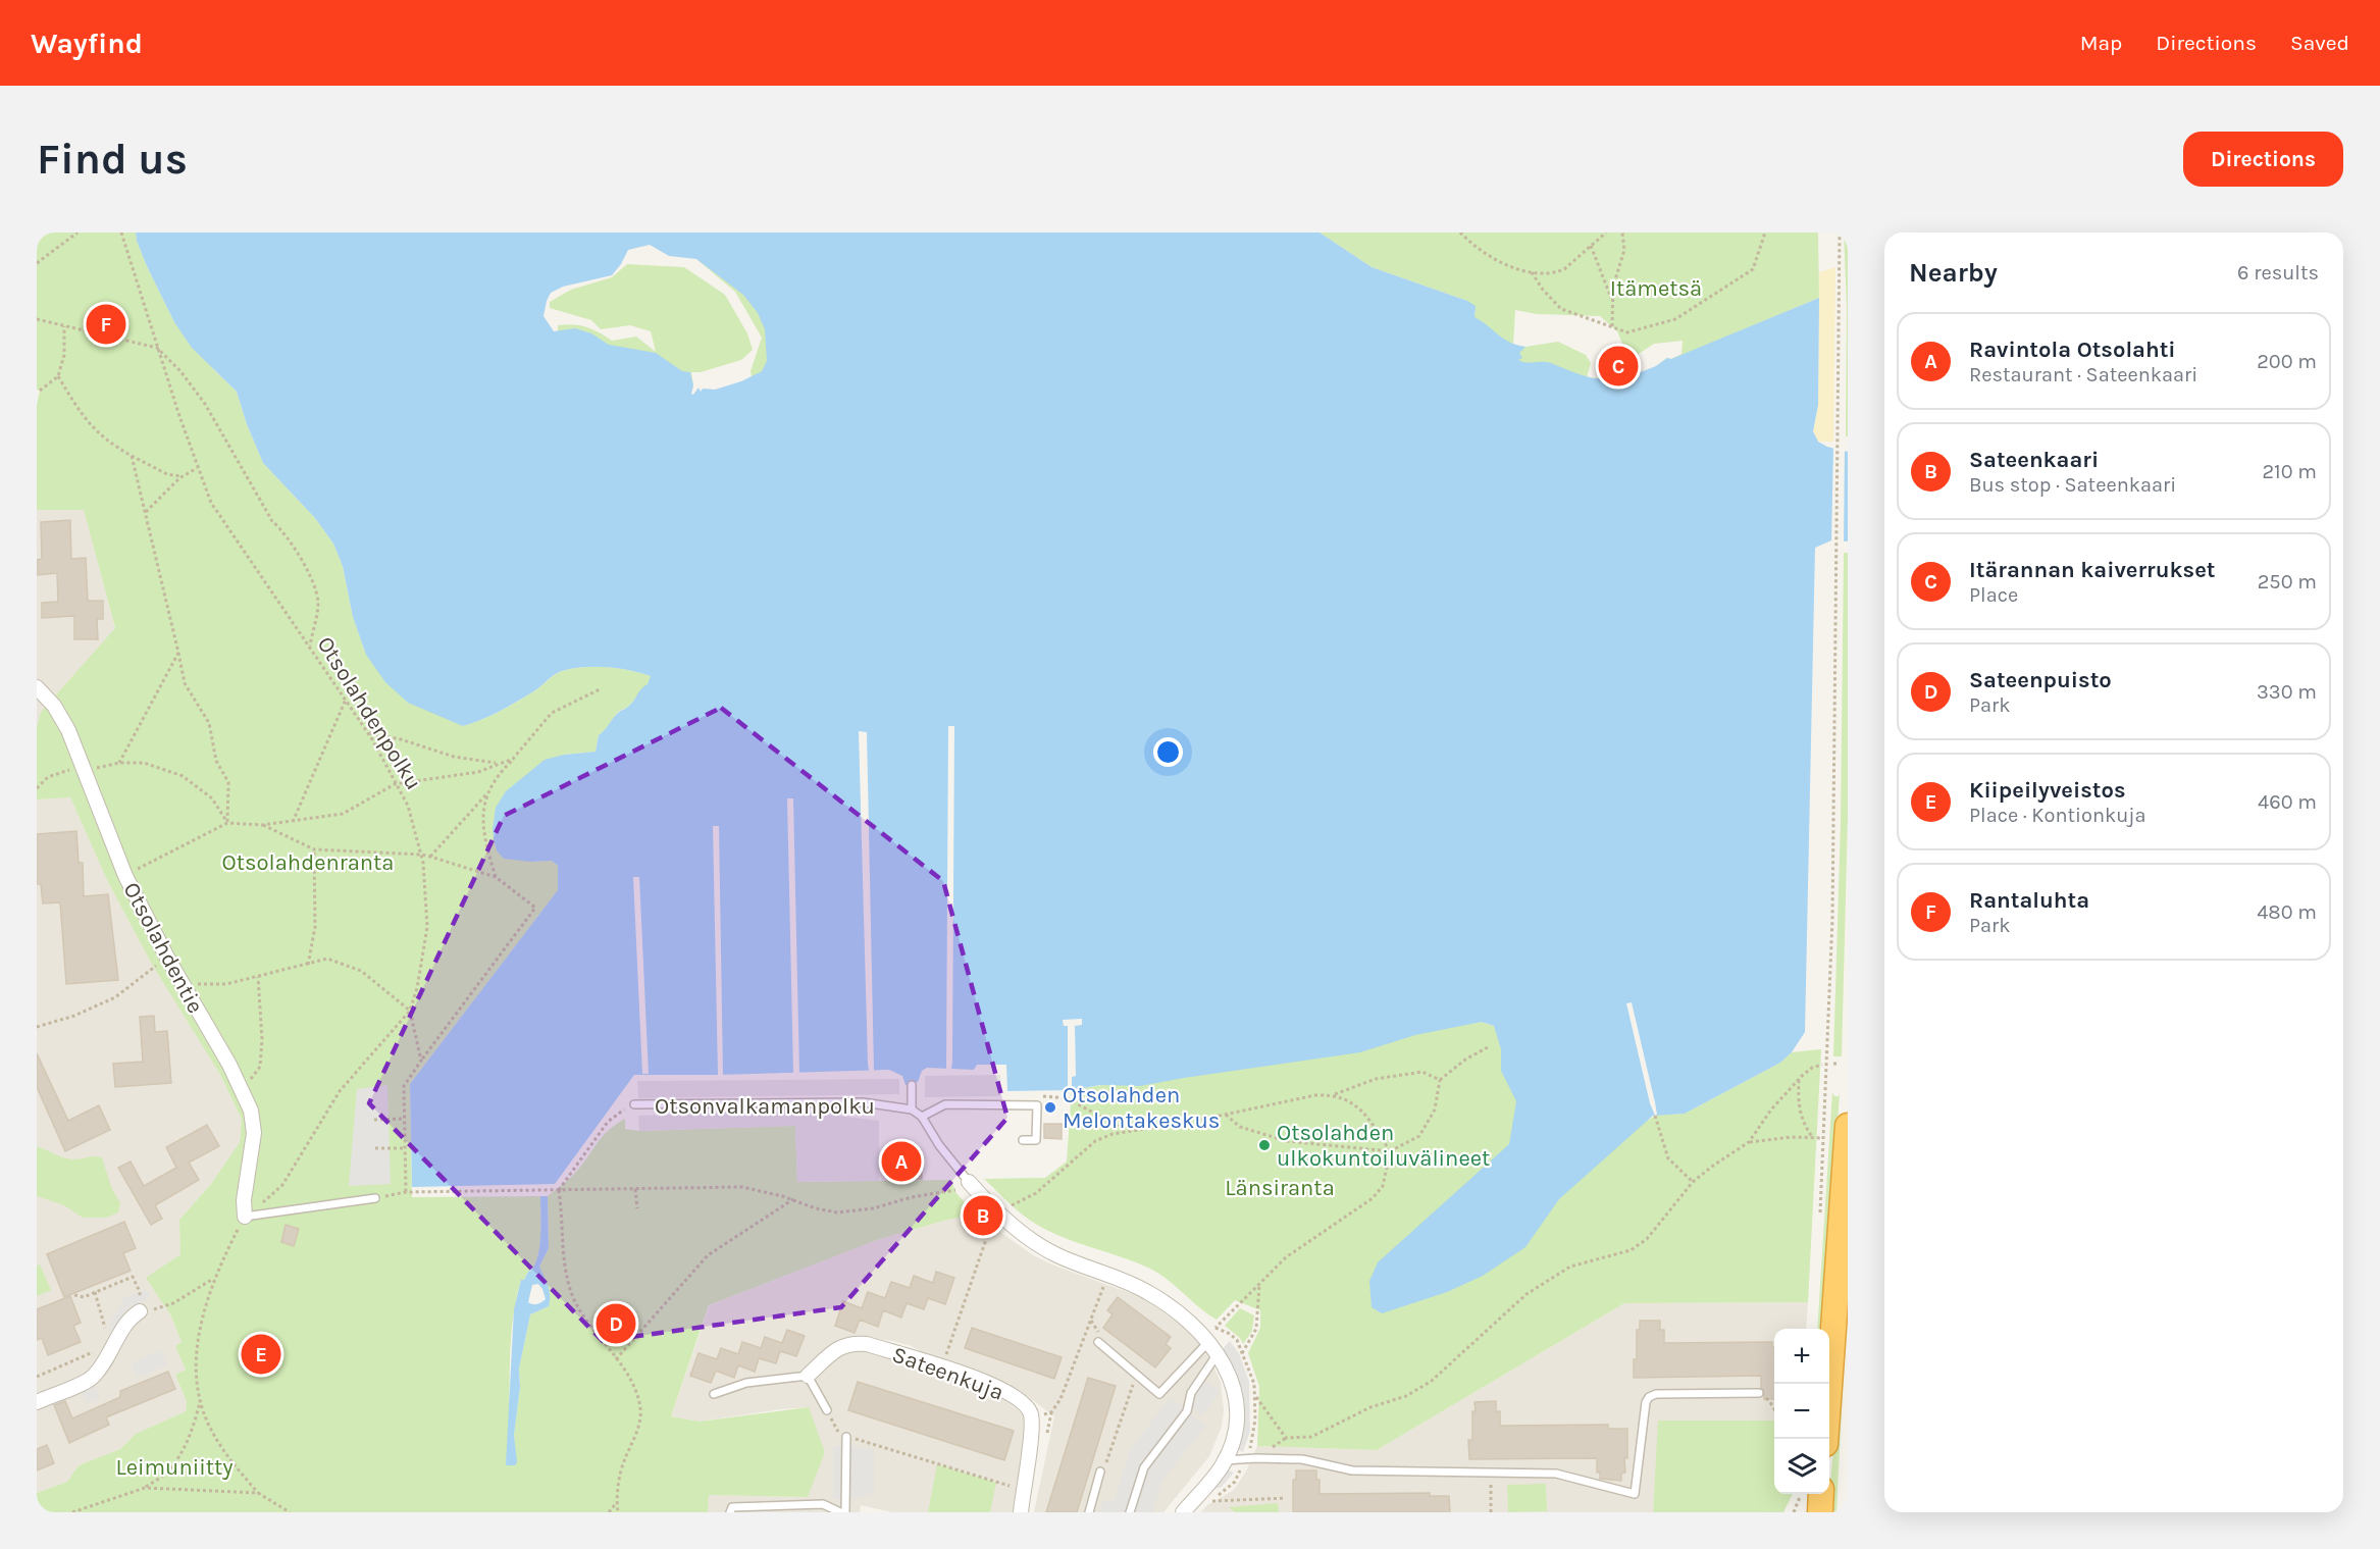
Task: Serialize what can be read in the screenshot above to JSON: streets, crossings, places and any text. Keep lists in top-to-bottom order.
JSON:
{
  "streets": {
    "street": ["Otsolahdentie", "Sateenkuja"],
    "lane": ["Otsonvalkamanpolku"],
    "path": ["Otsolahdenpolku"]
  },
  "crossings": [
    ["Otsolahdenpolku", "Otsolahdentie"]
  ],
  "parks": [
    "Itämetsä",
    "Otsolahdenranta",
    "Länsiranta",
    "Leimuniitty"
  ],
  "places": ["Otsolahden Melontakeskus", "Otsolahden ulkokuntoiluvälineet"],
  "page": {
    "header": "Wayfind",
    "nav": ["Map", "Directions", "Saved"],
    "buttons": "Directions",
    "title": "Find us",
    "heading": ["Nearby", "6 results"],
    "pins": [
      "F",
      "C",
      "A",
      "B",
      "D",
      "E"
    ],
    "list": [
      {
        "mark": "A",
        "name": "Ravintola Otsolahti",
        "note": "Restaurant · Sateenkaari",
        "value": "200 m"
      },
      {
        "mark": "B",
        "name": "Sateenkaari",
        "note": "Bus stop · Sateenkaari",
        "value": "210 m"
      },
      {
        "mark": "C",
        "name": "Itärannan kaiverrukset",
        "note": "Place",
        "value": "250 m"
      },
      {
        "mark": "D",
        "name": "Sateenpuisto",
        "note": "Park",
        "value": "330 m"
      },
      {
        "mark": "E",
        "name": "Kiipeilyveistos",
        "note": "Place · Kontionkuja",
        "value": "460 m"
      },
      {
        "mark": "F",
        "name": "Rantaluhta",
        "note": "Park",
        "value": "480 m"
      }
    ],
    "map_buttons": ["+", "−"]
  }
}
